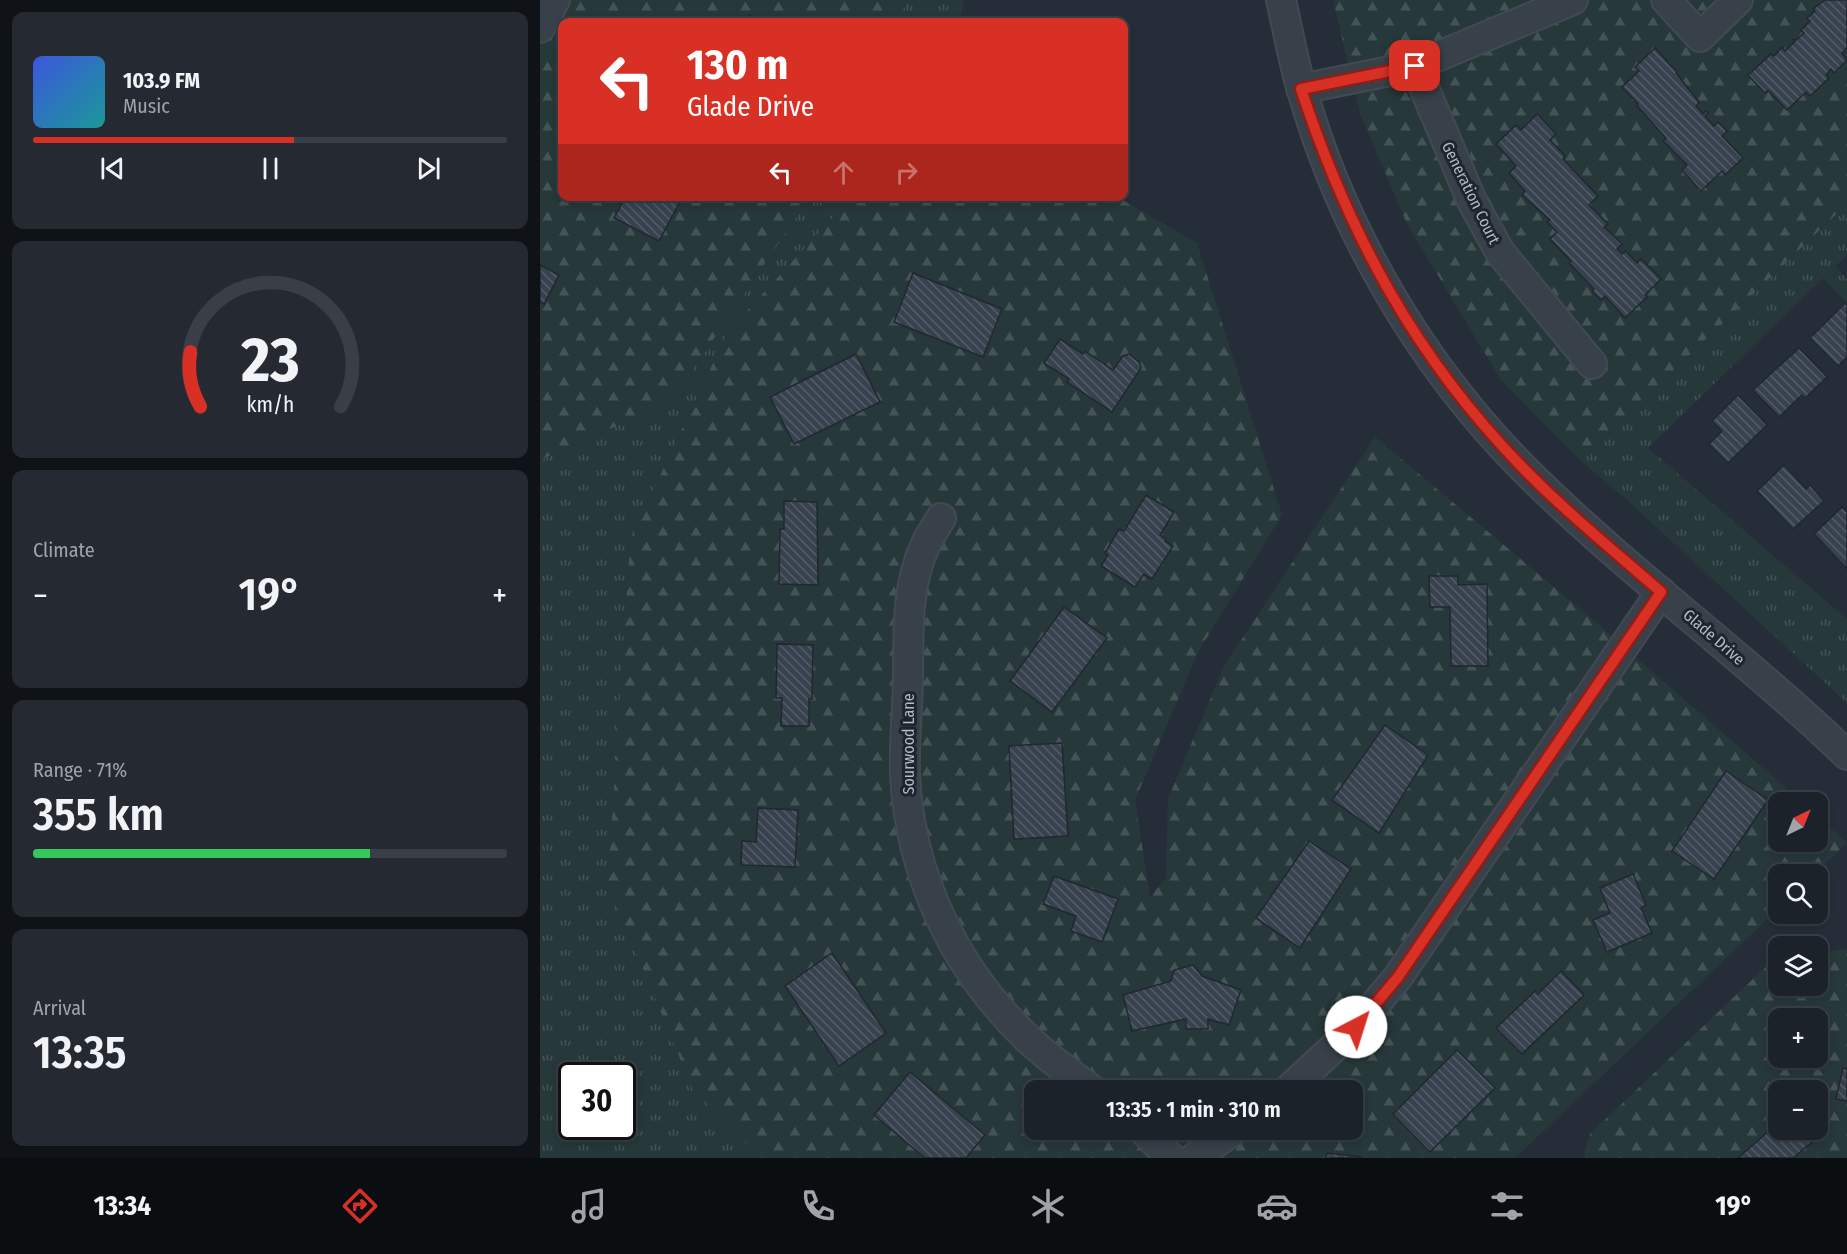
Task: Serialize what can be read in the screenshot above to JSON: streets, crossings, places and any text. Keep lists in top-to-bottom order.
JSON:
{
  "streets": {
    "street": ["Generation Court", "Glade Drive", "Sourwood Lane"]
  },
  "north": "top right",
  "page": {
    "turn": ["130 m", "Glade Drive"],
    "song": ["103.9 FM", "Music"],
    "tile": [
      "Climate",
      ["Range · 71%", "355 km"],
      ["Arrival", "13:35"]
    ],
    "heat": ["−", "19°", "+"],
    "map_buttons": ["+", "−"],
    "limit": "30",
    "trip": "13:35 · 1 min · 310 m",
    "tabs": ["13:34", "19°"],
    "gauge": ["23", "km/h"]
  }
}
